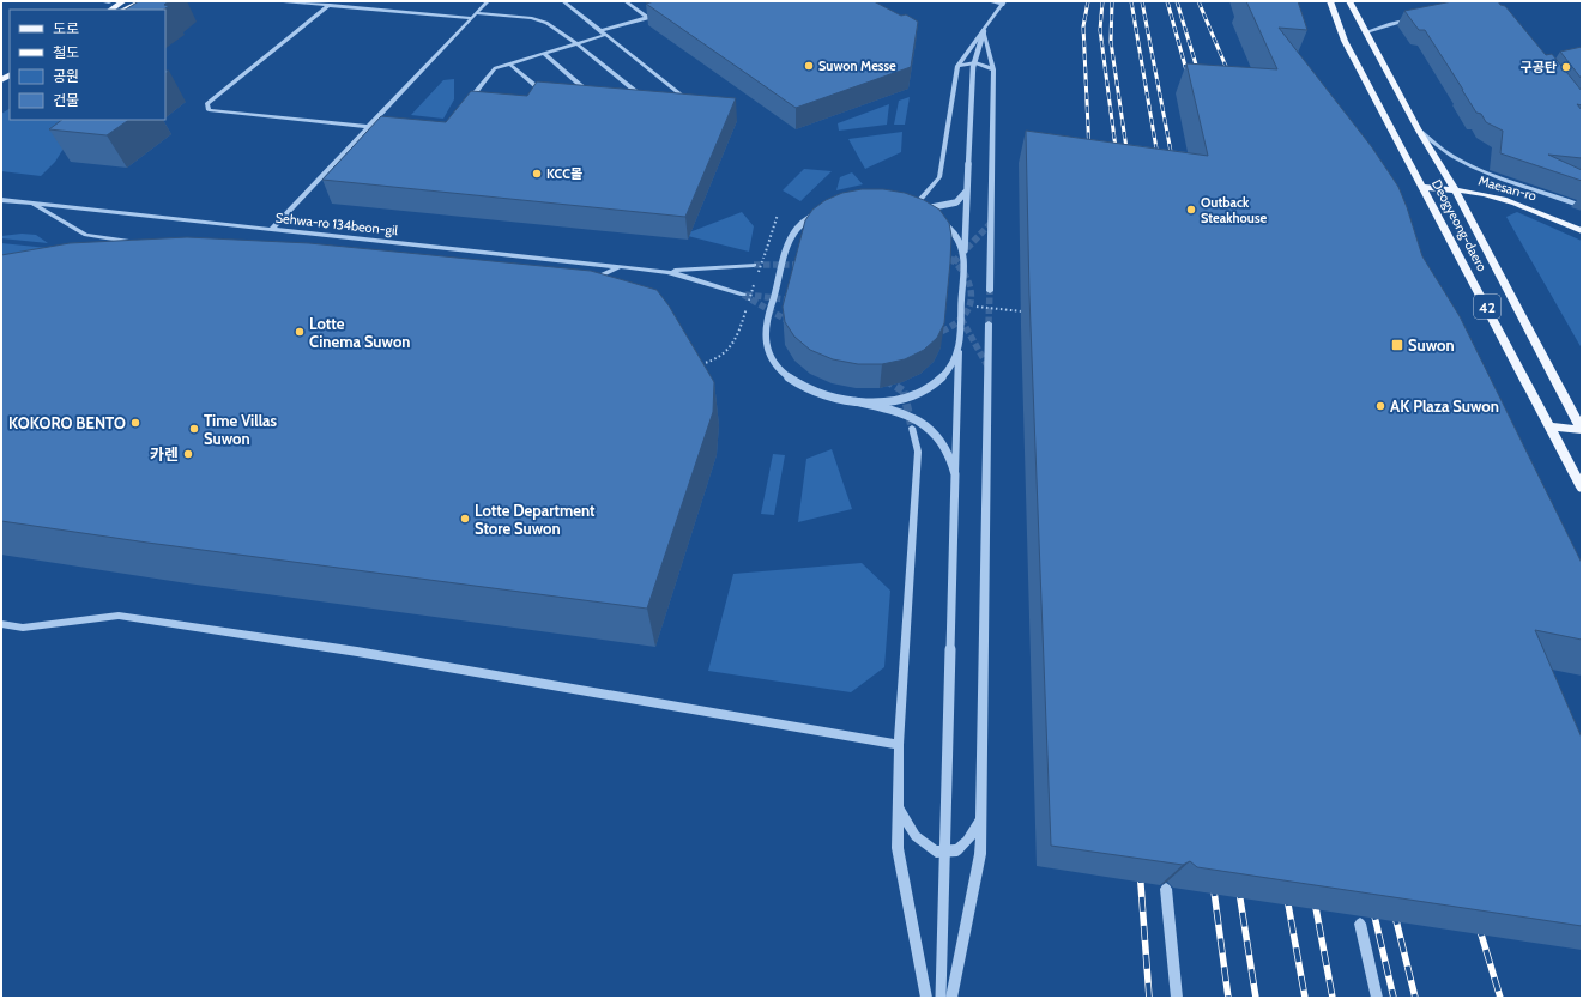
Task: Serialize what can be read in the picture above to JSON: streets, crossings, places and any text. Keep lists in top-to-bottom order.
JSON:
{
  "streets": {
    "main road": ["Maesan-ro", "Deogyeong-daero", "42"],
    "street": ["Sehwa-ro 134beon-gil"]
  },
  "crossings": [
    ["Maesan-ro", "Deogyeong-daero"]
  ],
  "places": {
    "other": [
      "Suwon Messe",
      "구공탄",
      "KCC몰",
      "Outback Steakhouse",
      "Lotte Cinema Suwon",
      "AK Plaza Suwon",
      "KOKORO BENTO",
      "Time Villas Suwon",
      "카렌",
      "Lotte Department Store Suwon"
    ],
    "transit": ["Suwon"]
  },
  "legend": [
    "도로",
    "철도",
    "공원",
    "건물"
  ]
}
